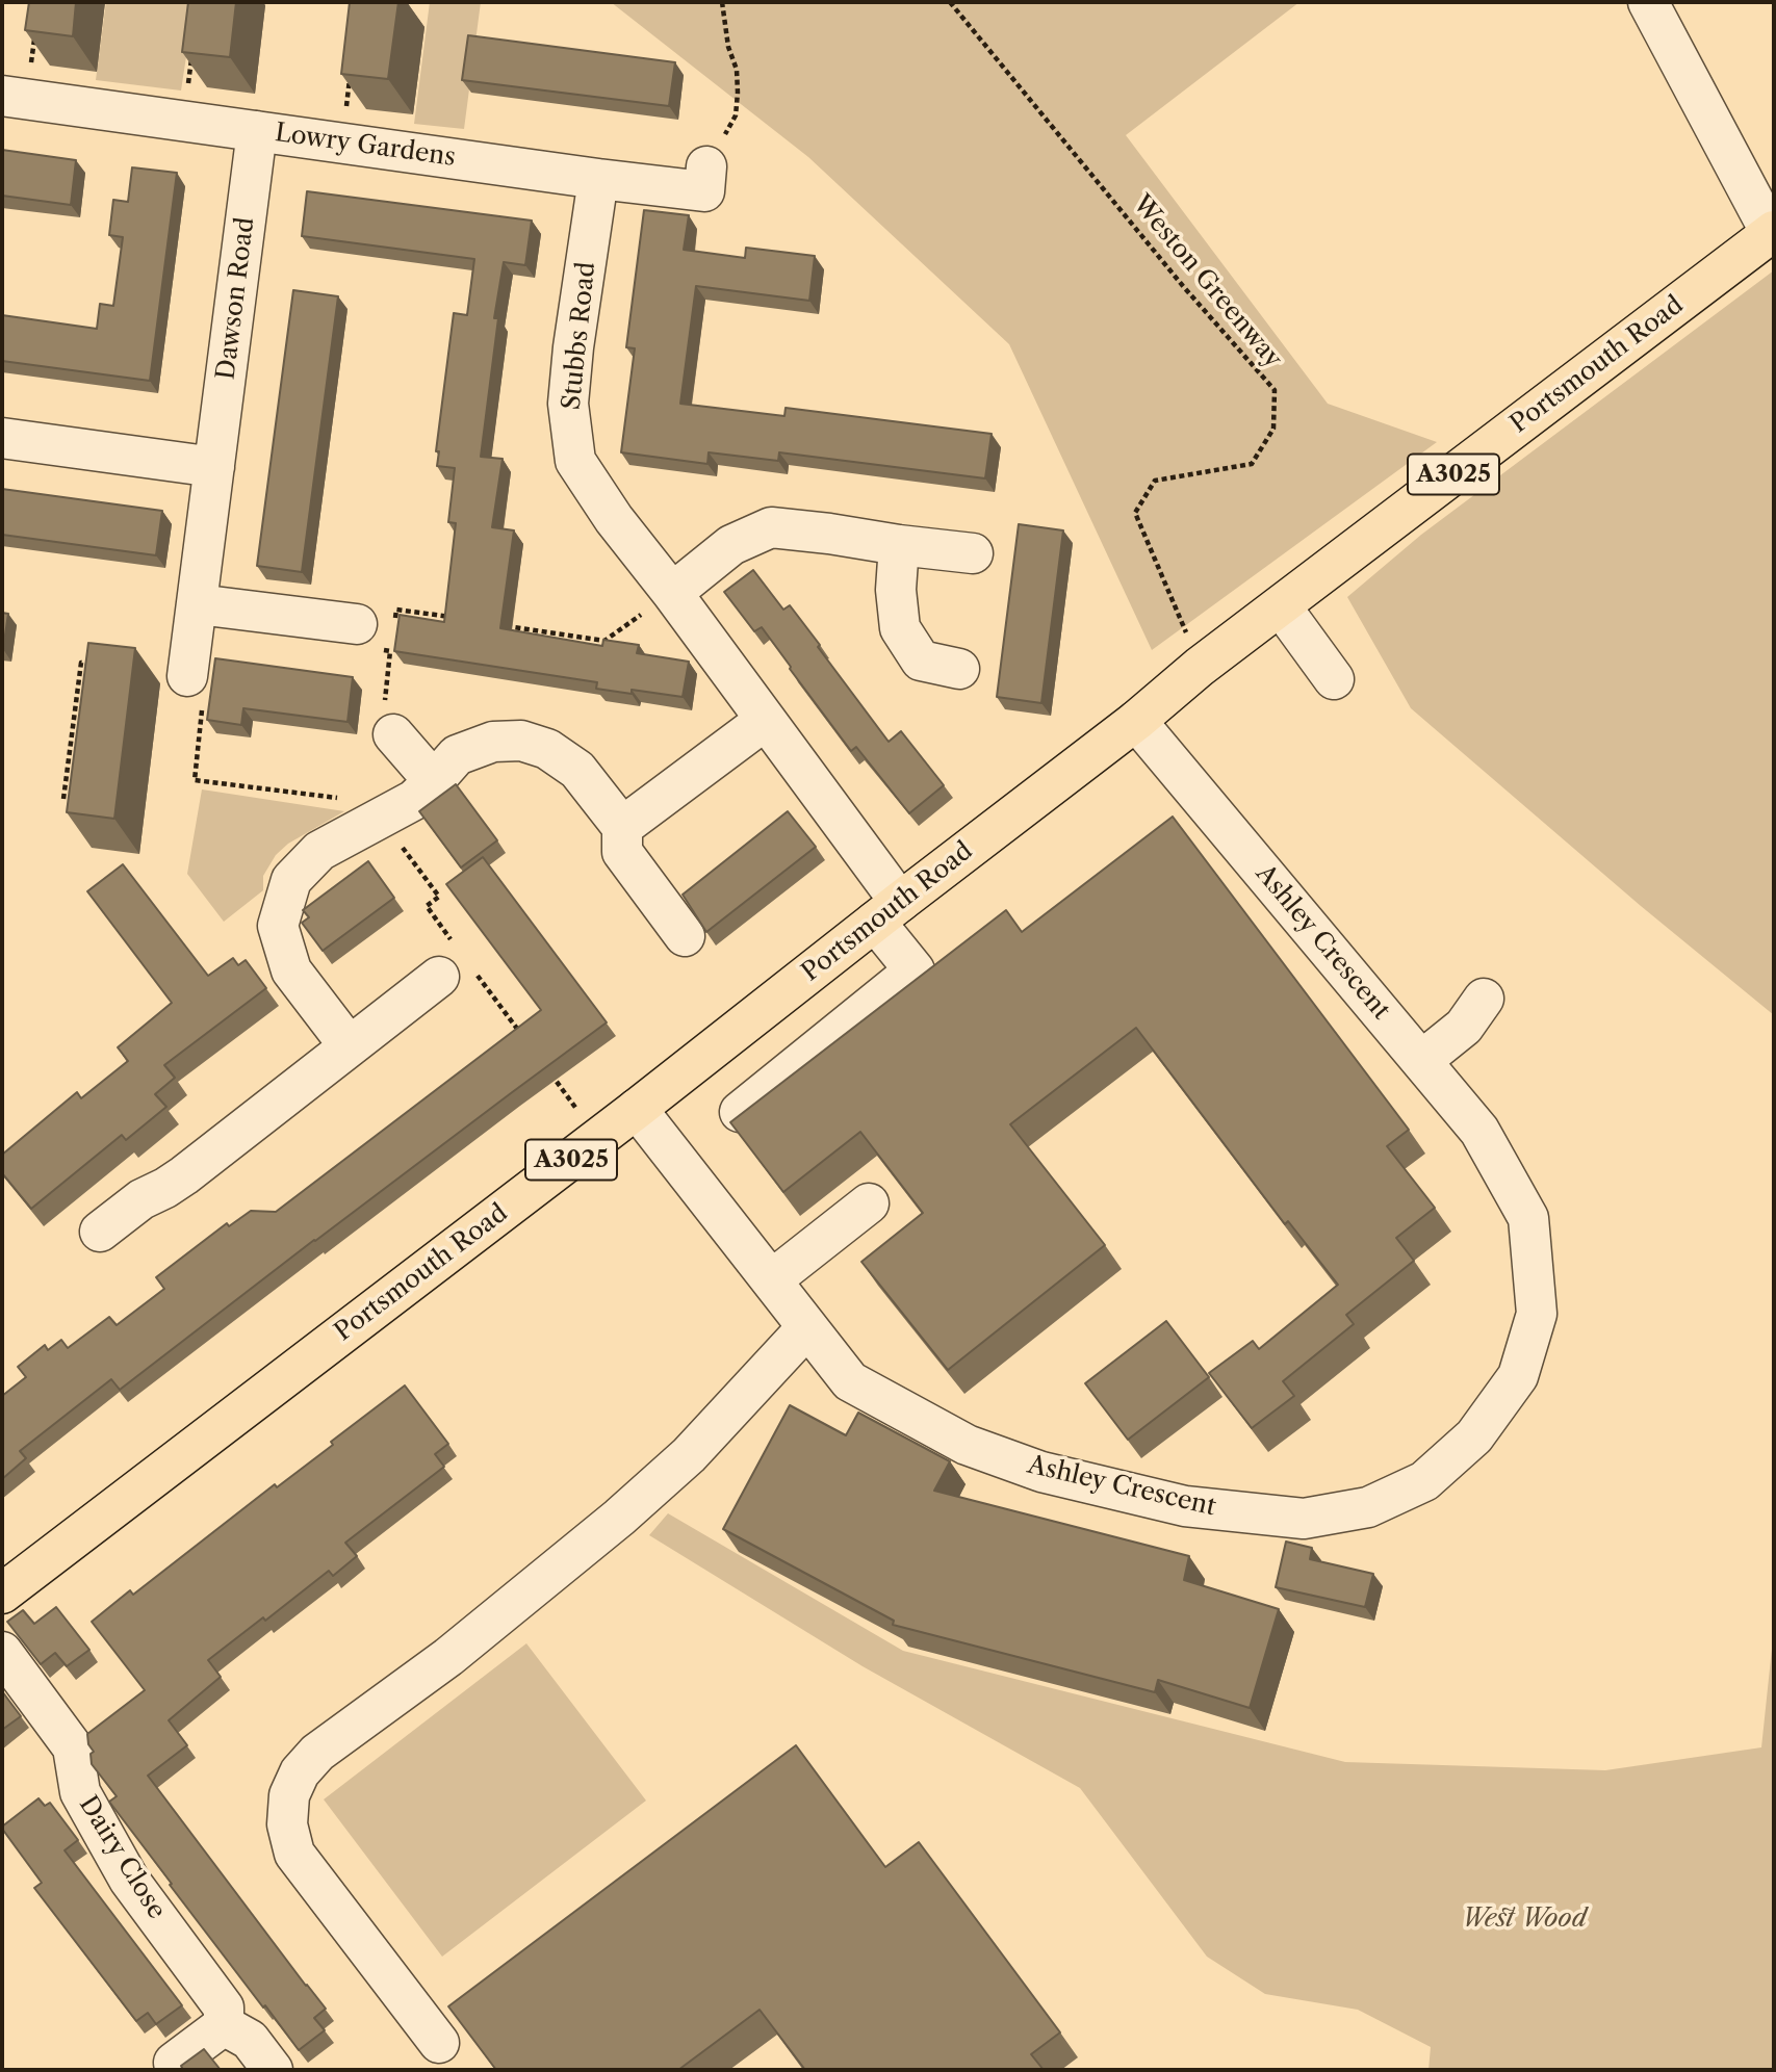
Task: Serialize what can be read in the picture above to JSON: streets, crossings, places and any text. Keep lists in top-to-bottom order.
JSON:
{
  "streets": {
    "main road": ["Portsmouth Road", "A3025"],
    "street": [
      "Lowry Gardens",
      "Dawson Road",
      "Stubbs Road",
      "Ashley Crescent",
      "Dairy Close"
    ],
    "path": ["Weston Greenway"]
  },
  "crossings": [
    ["Lowry Gardens", "Dawson Road"],
    ["Lowry Gardens", "Stubbs Road"],
    ["Weston Greenway", "Portsmouth Road"],
    ["Stubbs Road", "Portsmouth Road"],
    ["Portsmouth Road", "Ashley Crescent"]
  ],
  "parks": ["West Wood"]
}
